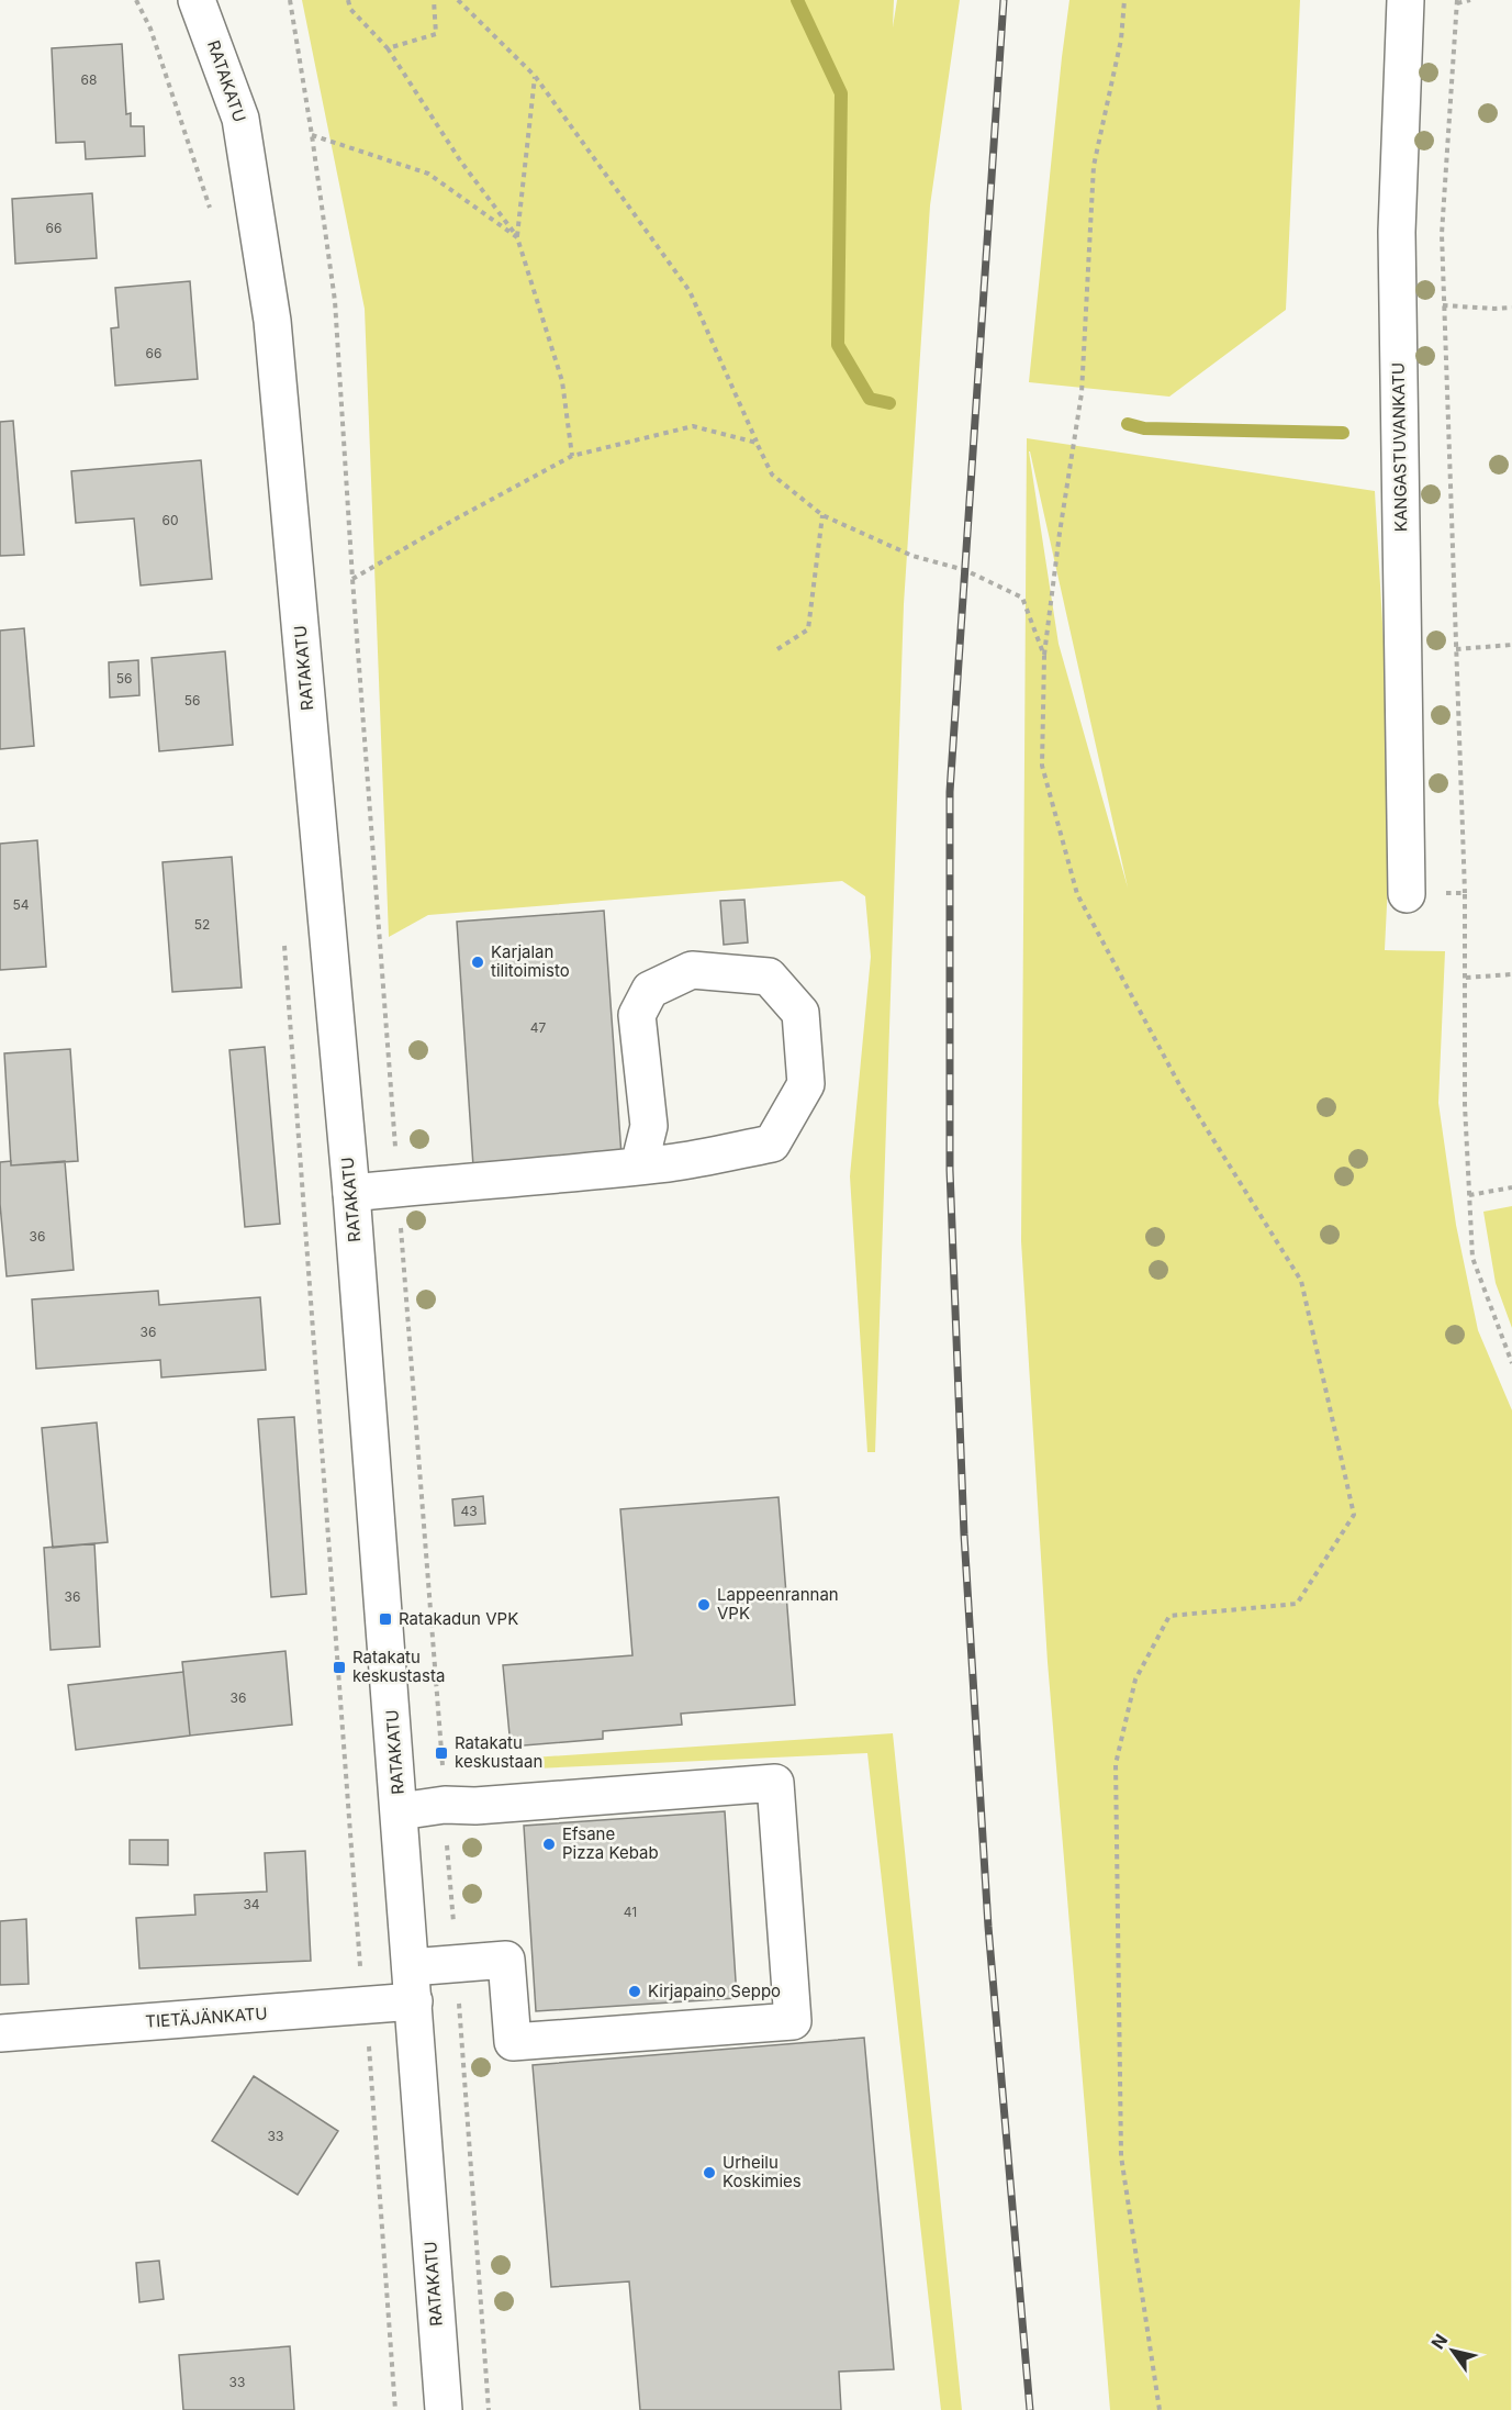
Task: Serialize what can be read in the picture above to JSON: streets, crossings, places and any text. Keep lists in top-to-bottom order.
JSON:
{
  "streets": {
    "main road": ["RATAKATU", "KANGASTUVANKATU", "TIETÄJÄNKATU"]
  },
  "crossings": [
    ["RATAKATU", "TIETÄJÄNKATU"]
  ],
  "places": {
    "other": [
      "Karjalan tilitoimisto",
      "Lappeenrannan VPK",
      "Efsane Pizza Kebab",
      "Kirjapaino Seppo",
      "Urheilu Koskimies"
    ],
    "transit": ["Ratakadun VPK", "Ratakatu keskustasta", "Ratakatu keskustaan"]
  },
  "house_numbers": [
    "68",
    "66",
    "66",
    "60",
    "56",
    "56",
    "54",
    "52",
    "47",
    "36",
    "36",
    "43",
    "36",
    "36",
    "34",
    "41",
    "33",
    "33"
  ],
  "north": "top left"
}
